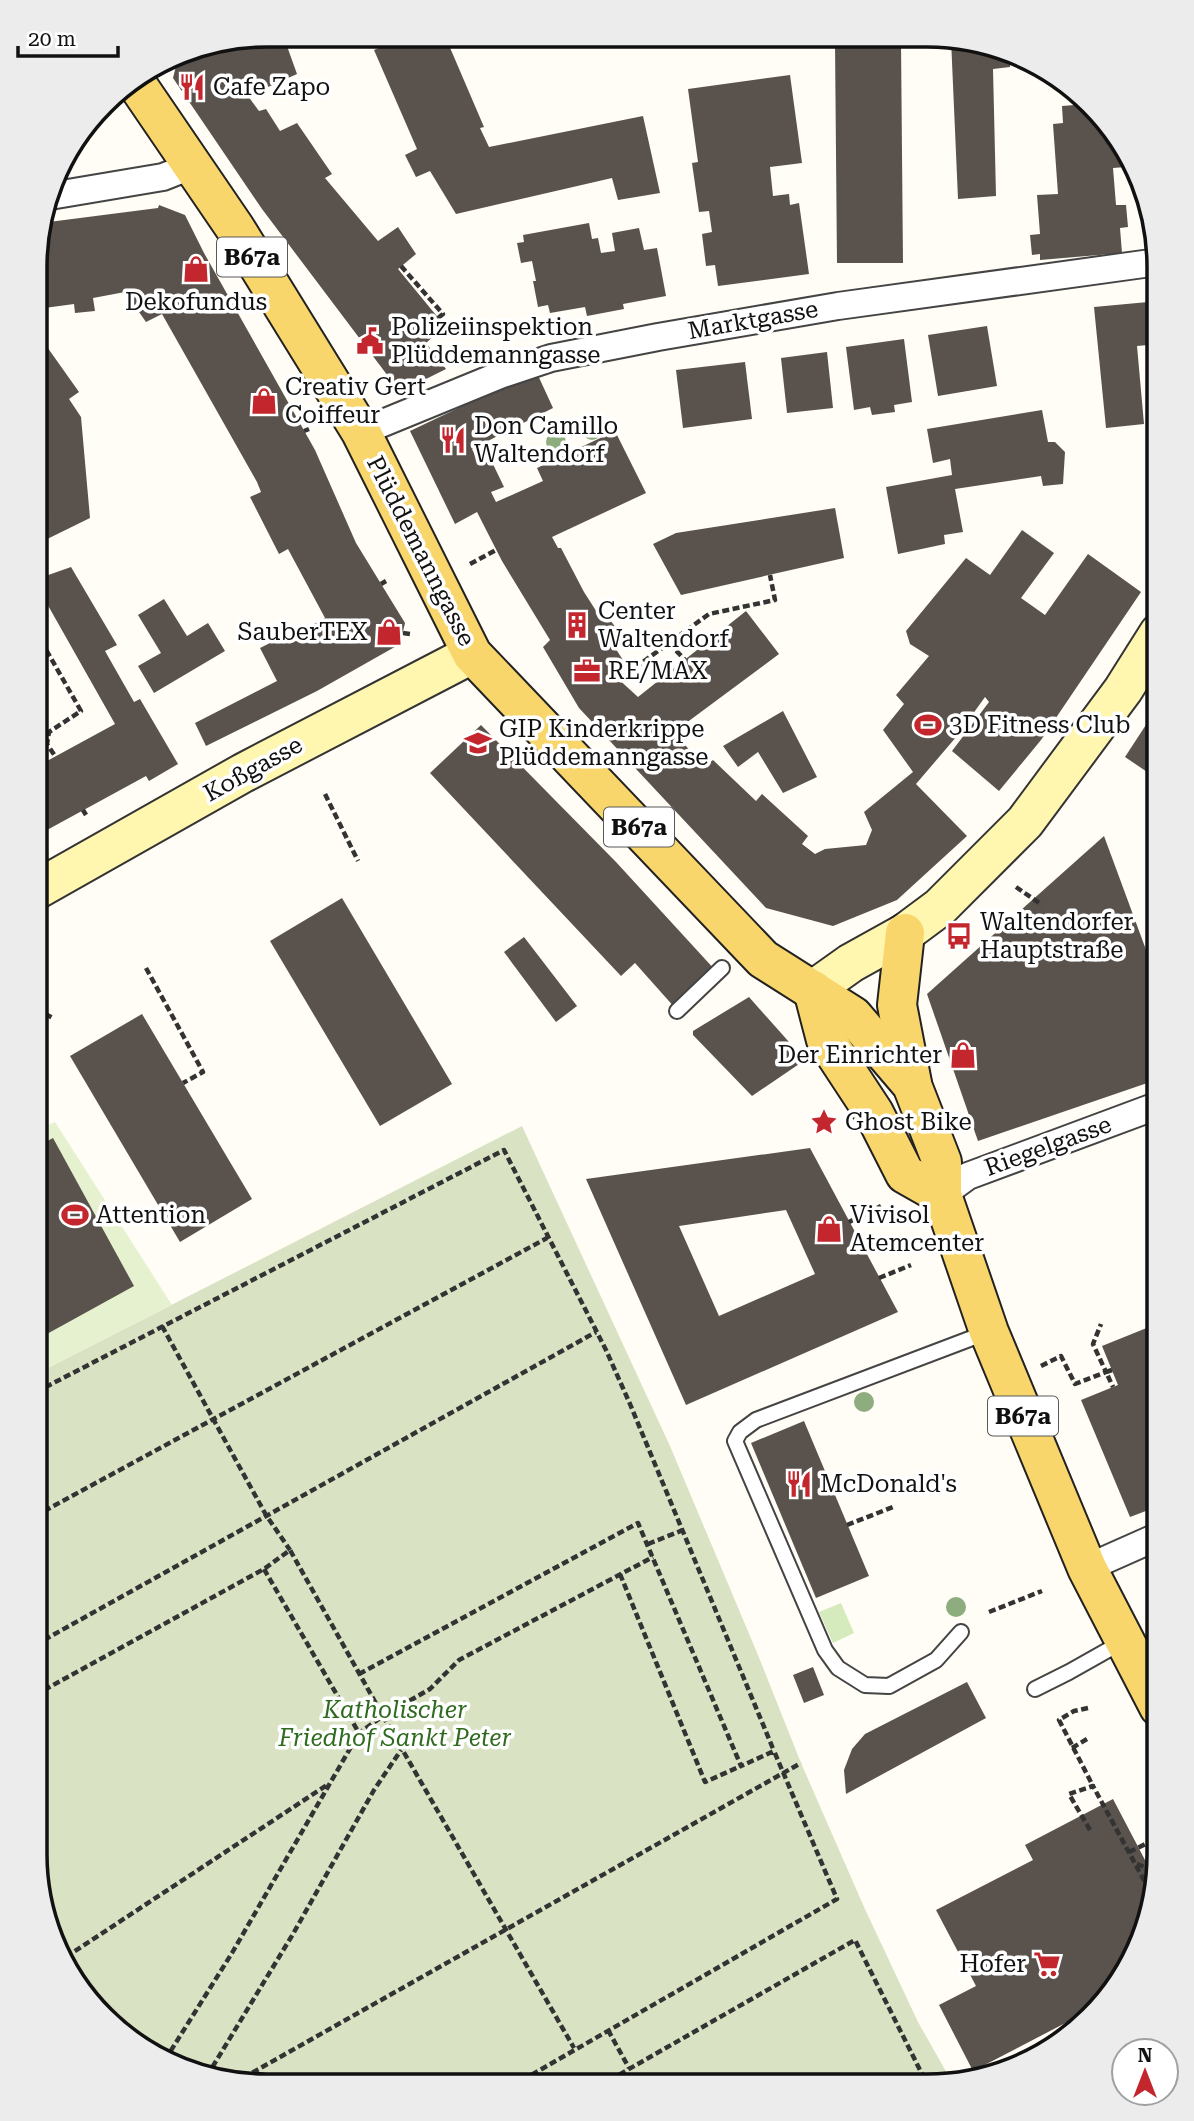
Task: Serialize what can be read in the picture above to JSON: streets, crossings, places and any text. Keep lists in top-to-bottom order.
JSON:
{
  "streets": {
    "main road": ["B67a", "Plüddemanngasse", "Koßgasse"],
    "street": ["Marktgasse", "Riegelgasse"]
  },
  "crossings": [
    ["Marktgasse", "Plüddemanngasse"],
    ["Plüddemanngasse", "Koßgasse"],
    ["Plüddemanngasse", "Riegelgasse"]
  ],
  "parks": ["Katholischer Friedhof Sankt Peter"],
  "places": {
    "restaurant": ["Cafe Zapo", "Don Camillo Waltendorf", "McDonald's"],
    "shop": [
      "Dekofundus",
      "Creativ Gert Coiffeur",
      "SauberTEX",
      "Der Einrichter",
      "Vivisol Atemcenter"
    ],
    "public building": ["Polizeiinspektion Plüddemanngasse"],
    "building": ["Center Waltendorf"],
    "office": ["RE/MAX"],
    "sports": ["3D Fitness Club", "Attention"],
    "school or university": ["GIP Kinderkrippe Plüddemanngasse"],
    "bus stop": ["Waltendorfer Hauptstraße"],
    "place": ["Ghost Bike"],
    "supermarket": ["Hofer"]
  },
  "scale_bar": "20 m",
  "north": "top"
}
